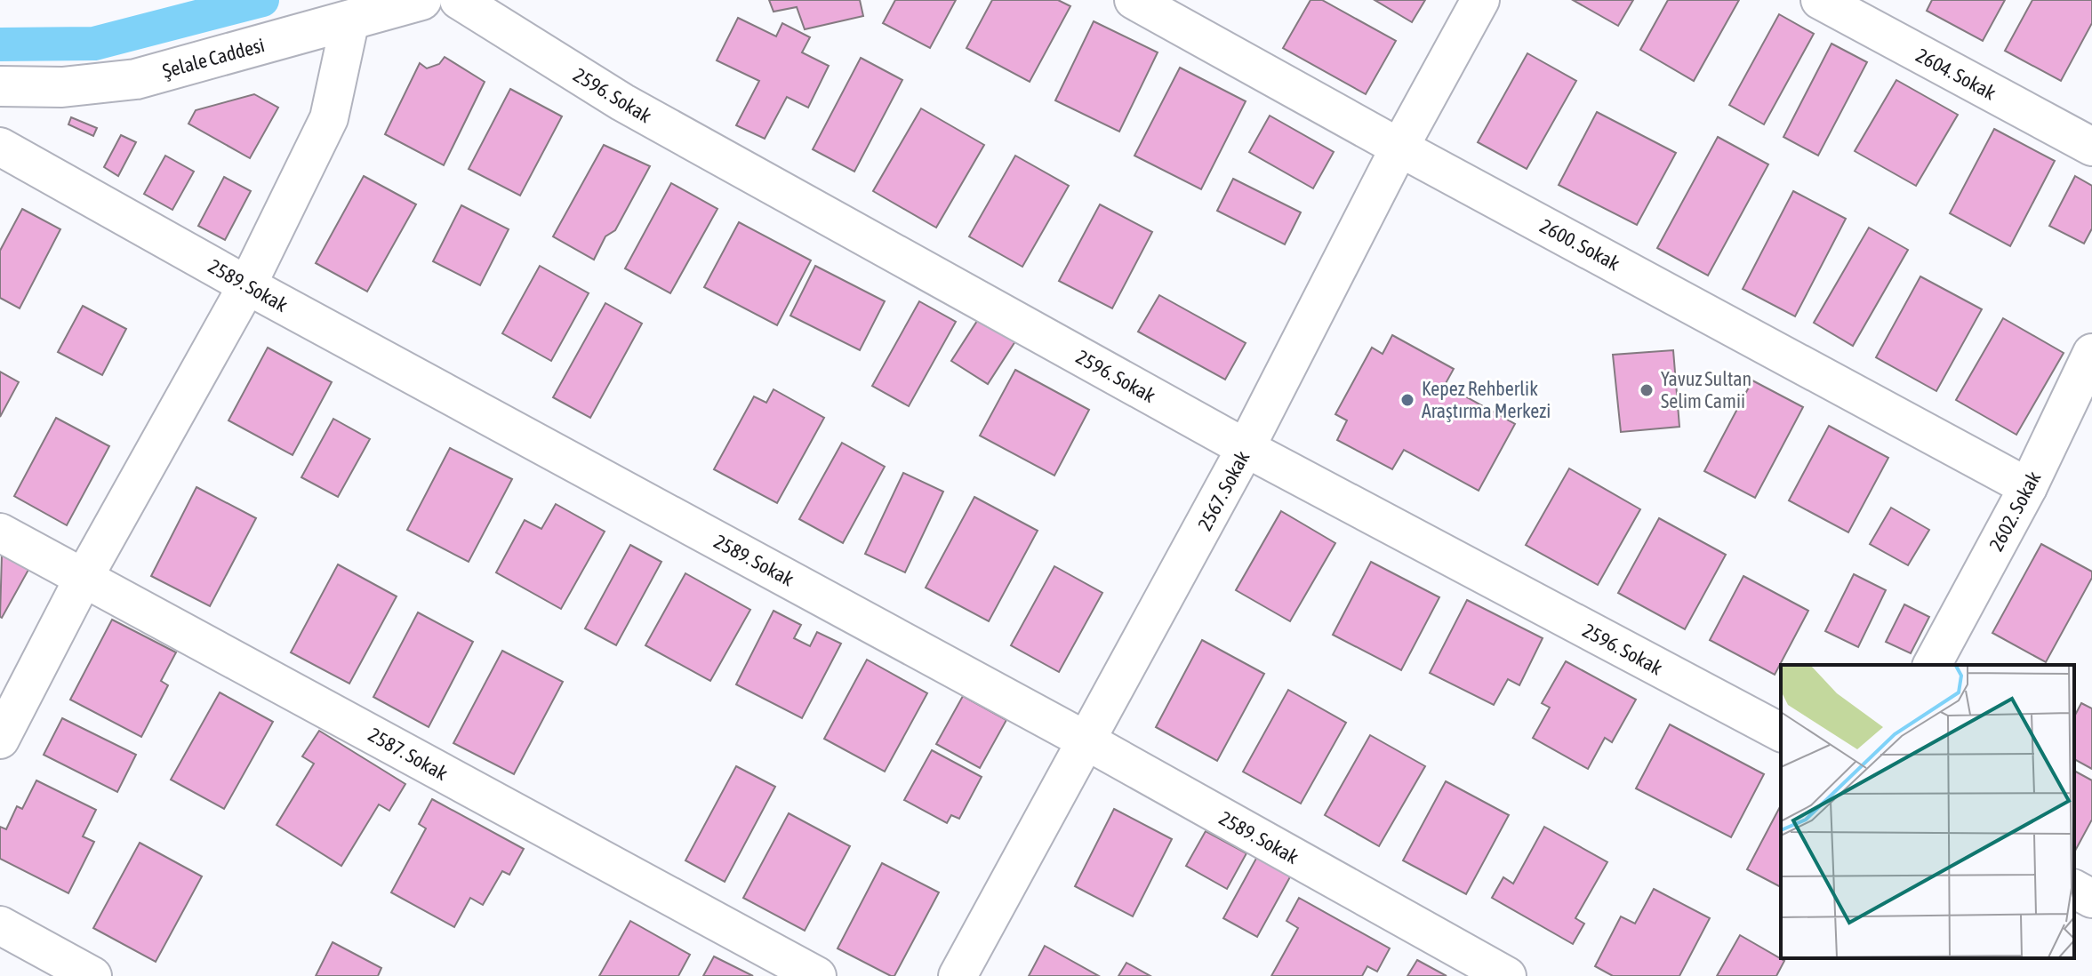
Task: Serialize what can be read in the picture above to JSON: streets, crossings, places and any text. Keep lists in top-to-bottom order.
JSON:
{
  "streets": {
    "street": [
      "Şelale Caddesi",
      "2604. Sokak",
      "2596. Sokak",
      "2600. Sokak",
      "2589. Sokak",
      "2567. Sokak",
      "2602. Sokak",
      "2587. Sokak"
    ]
  },
  "crossings": [
    ["2596. Sokak", "2567. Sokak"],
    ["2600. Sokak", "2567. Sokak"],
    ["2600. Sokak", "2602. Sokak"],
    ["2589. Sokak", "2567. Sokak"]
  ],
  "places": ["Yavuz Sultan Selim Camii", "Kepez Rehberlik Araştırma Merkezi"]
}
